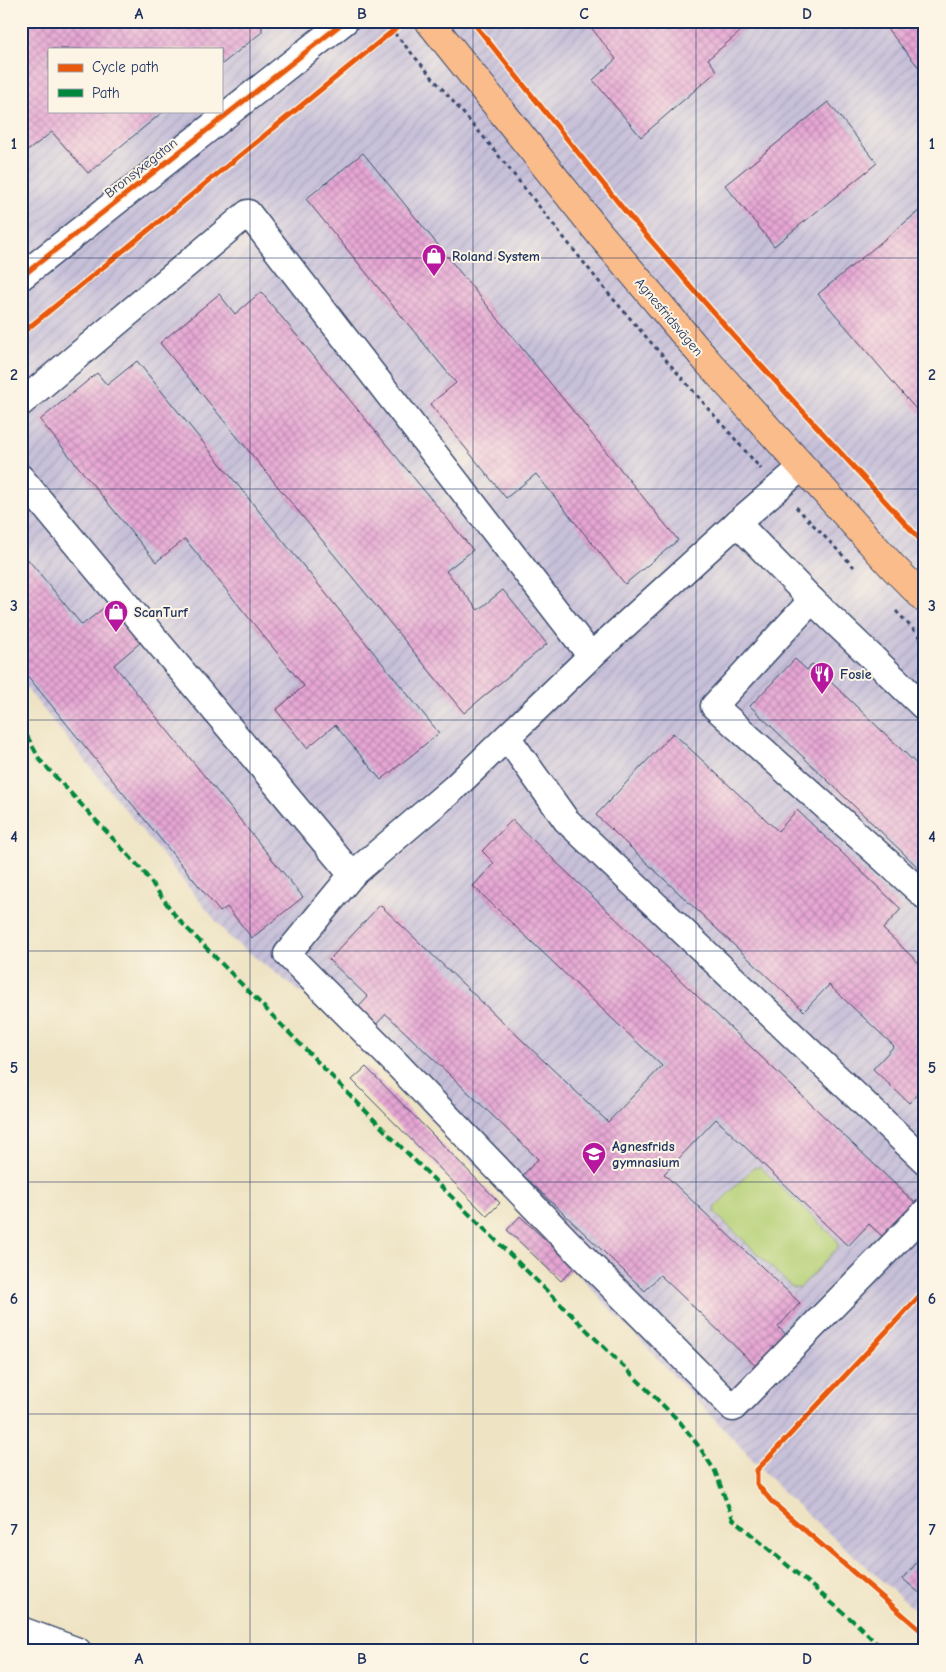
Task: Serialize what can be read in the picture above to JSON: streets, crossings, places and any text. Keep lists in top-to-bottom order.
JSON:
{
  "streets": {
    "main road": ["Agnesfridsvägen"],
    "street": ["Bronsyxegatan"]
  },
  "places": {
    "shop": ["Roland System", "ScanTurf"],
    "restaurant": ["Fosie"],
    "school or university": ["Agnesfrids gymnasium"]
  },
  "legend": ["Cycle path", "Path"],
  "grid": {
    "columns": [
      "A",
      "B",
      "C",
      "D"
    ],
    "rows": [
      "1",
      "2",
      "3",
      "4",
      "5",
      "6",
      "7"
    ]
  }
}
